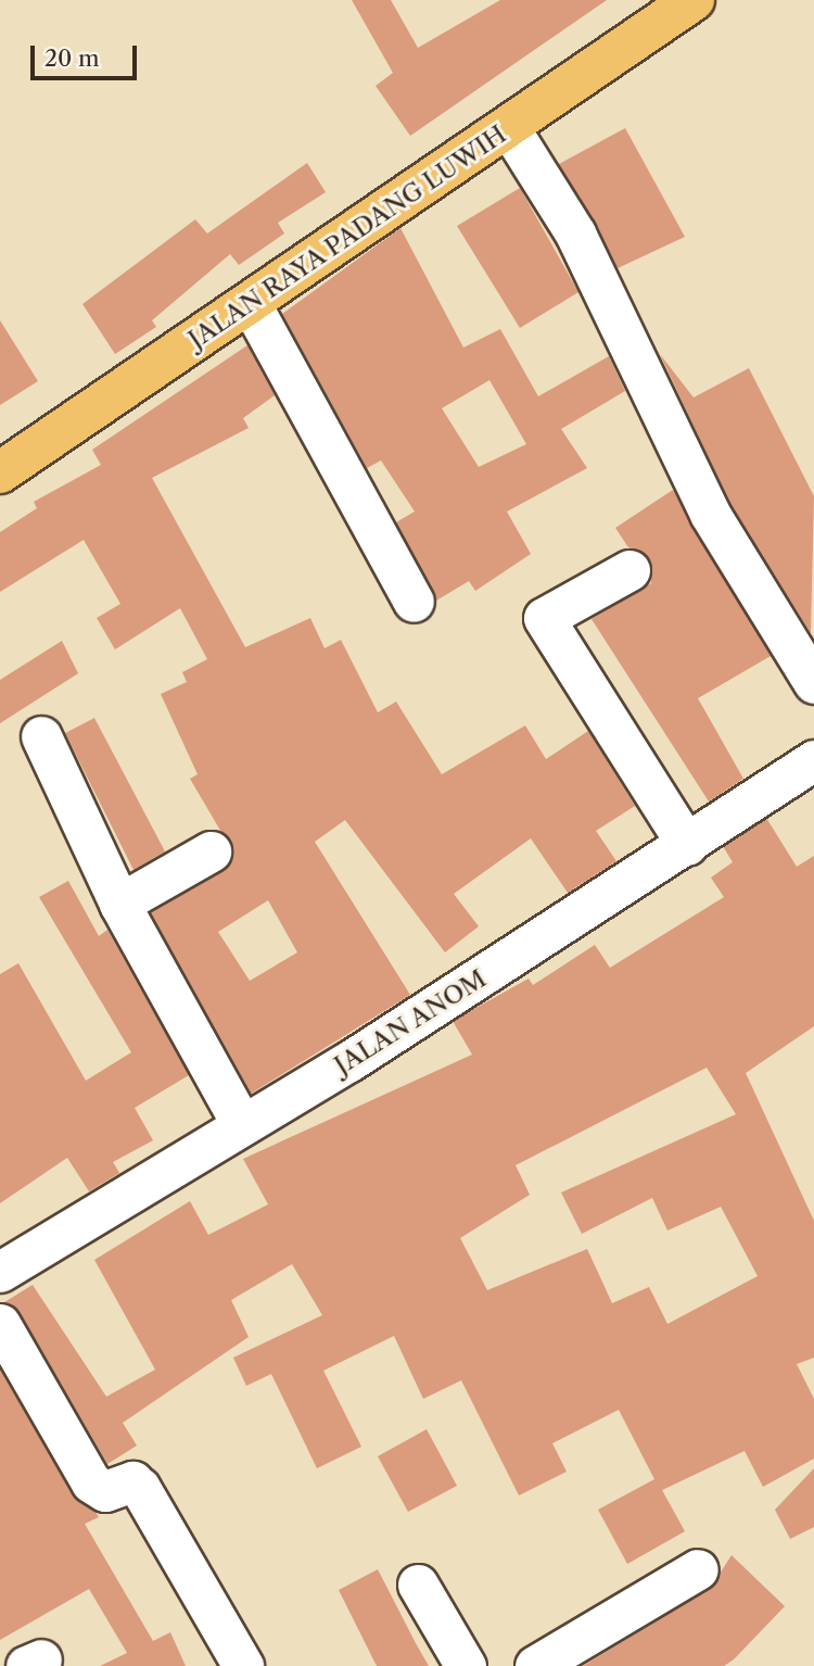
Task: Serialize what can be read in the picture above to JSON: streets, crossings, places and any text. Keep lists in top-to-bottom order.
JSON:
{
  "streets": {
    "main road": ["JALAN RAYA PADANG LUWIH"],
    "street": ["JALAN ANOM"]
  },
  "scale_bar": "20 m"
}
